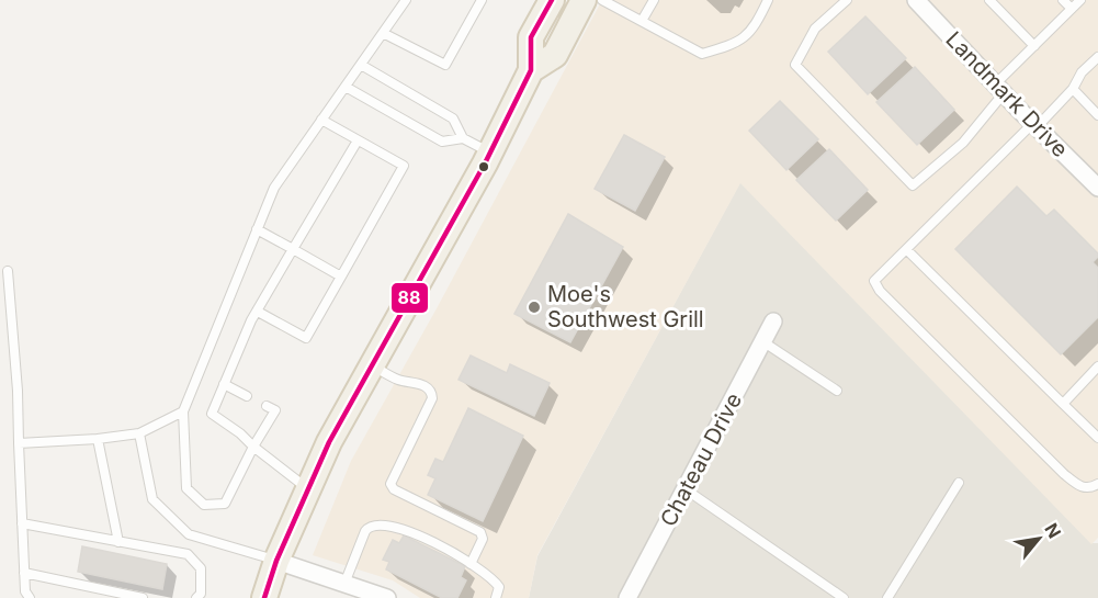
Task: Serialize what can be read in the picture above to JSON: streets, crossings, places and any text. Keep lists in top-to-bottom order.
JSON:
{
  "streets": {
    "street": ["Landmark Drive", "Chateau Drive"]
  },
  "places": ["Moe's Southwest Grill"],
  "lines": ["transit line 88"],
  "north": "top right"
}
